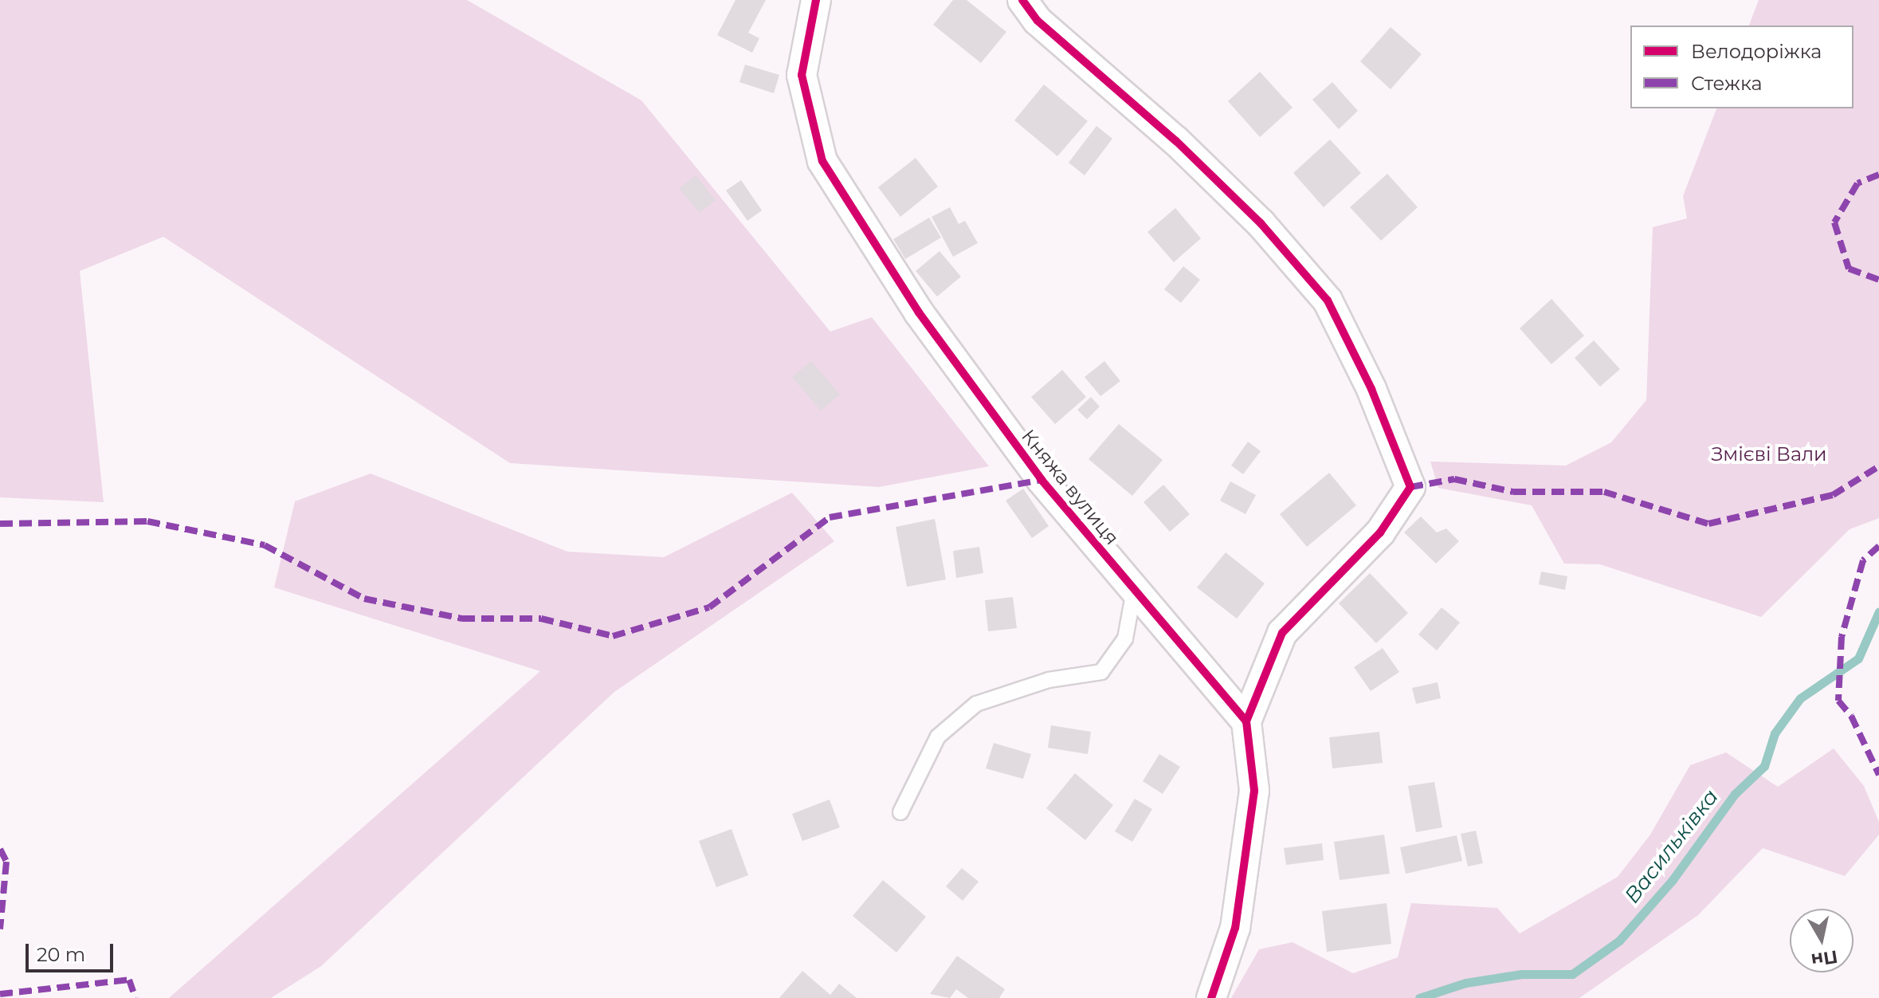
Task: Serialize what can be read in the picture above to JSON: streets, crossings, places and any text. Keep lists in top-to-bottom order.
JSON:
{
  "streets": {
    "street": ["Княжа вулиця"]
  },
  "water": ["Васильківка"],
  "parks": ["Змієві Вали"],
  "legend": ["Велодоріжка", "Стежка"],
  "scale_bar": "20 m",
  "north": "bottom"
}
